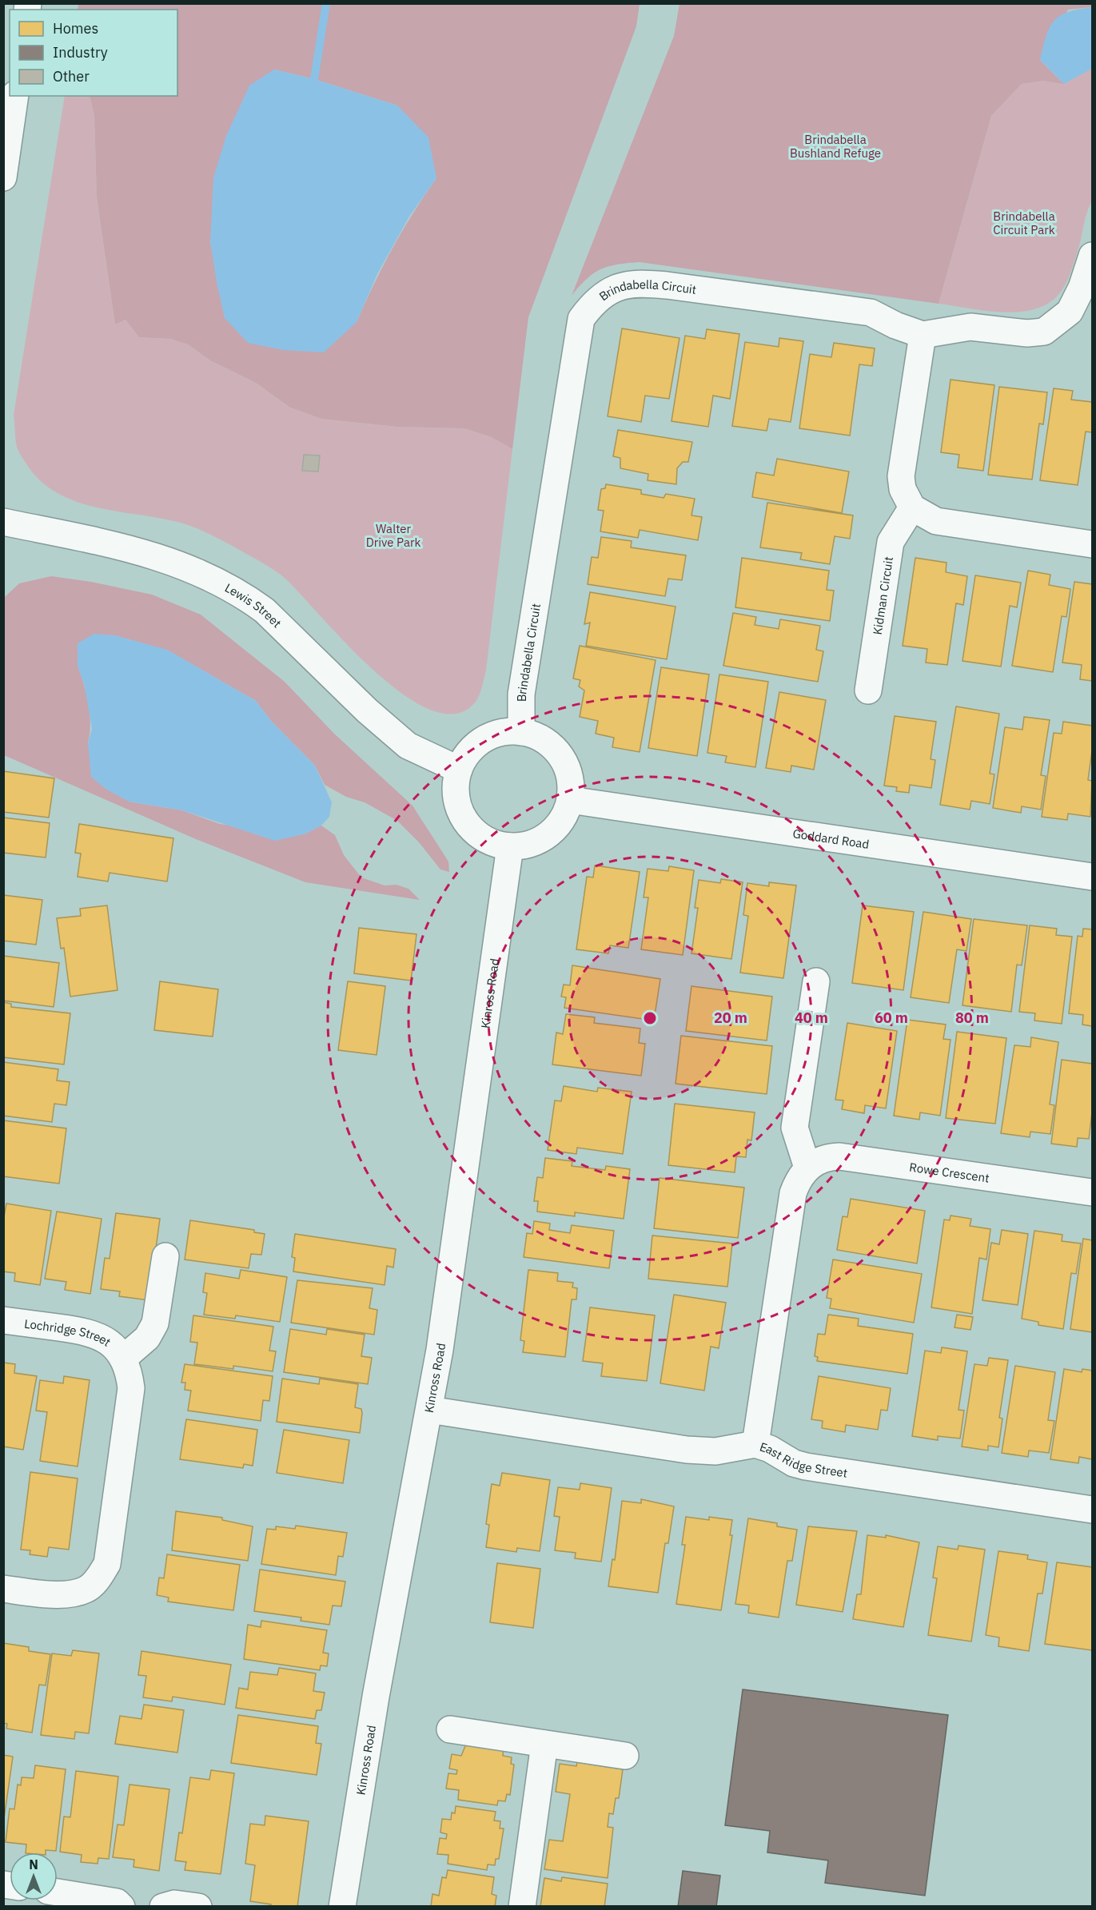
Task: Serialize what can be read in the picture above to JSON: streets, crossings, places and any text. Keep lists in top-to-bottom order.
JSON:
{
  "streets": {
    "street": [
      "Brindabella Circuit",
      "Kidman Circuit",
      "Lewis Street",
      "Goddard Road",
      "Kinross Road",
      "Rowe Crescent",
      "Lochridge Street",
      "East Ridge Street"
    ]
  },
  "crossings": [
    ["Brindabella Circuit", "Lewis Street"],
    ["Brindabella Circuit", "Goddard Road"],
    ["Brindabella Circuit", "Kinross Road"],
    ["Lewis Street", "Goddard Road"],
    ["Lewis Street", "Kinross Road"],
    ["Goddard Road", "Kinross Road"],
    ["Kinross Road", "East Ridge Street"]
  ],
  "parks": ["Brindabella Bushland Refuge", "Brindabella Circuit Park", "Walter Drive Park"],
  "legend": ["Homes", "Industry", "Other"],
  "north": "top",
  "rings": [
    "20 m",
    "40 m",
    "60 m",
    "80 m"
  ]
}
